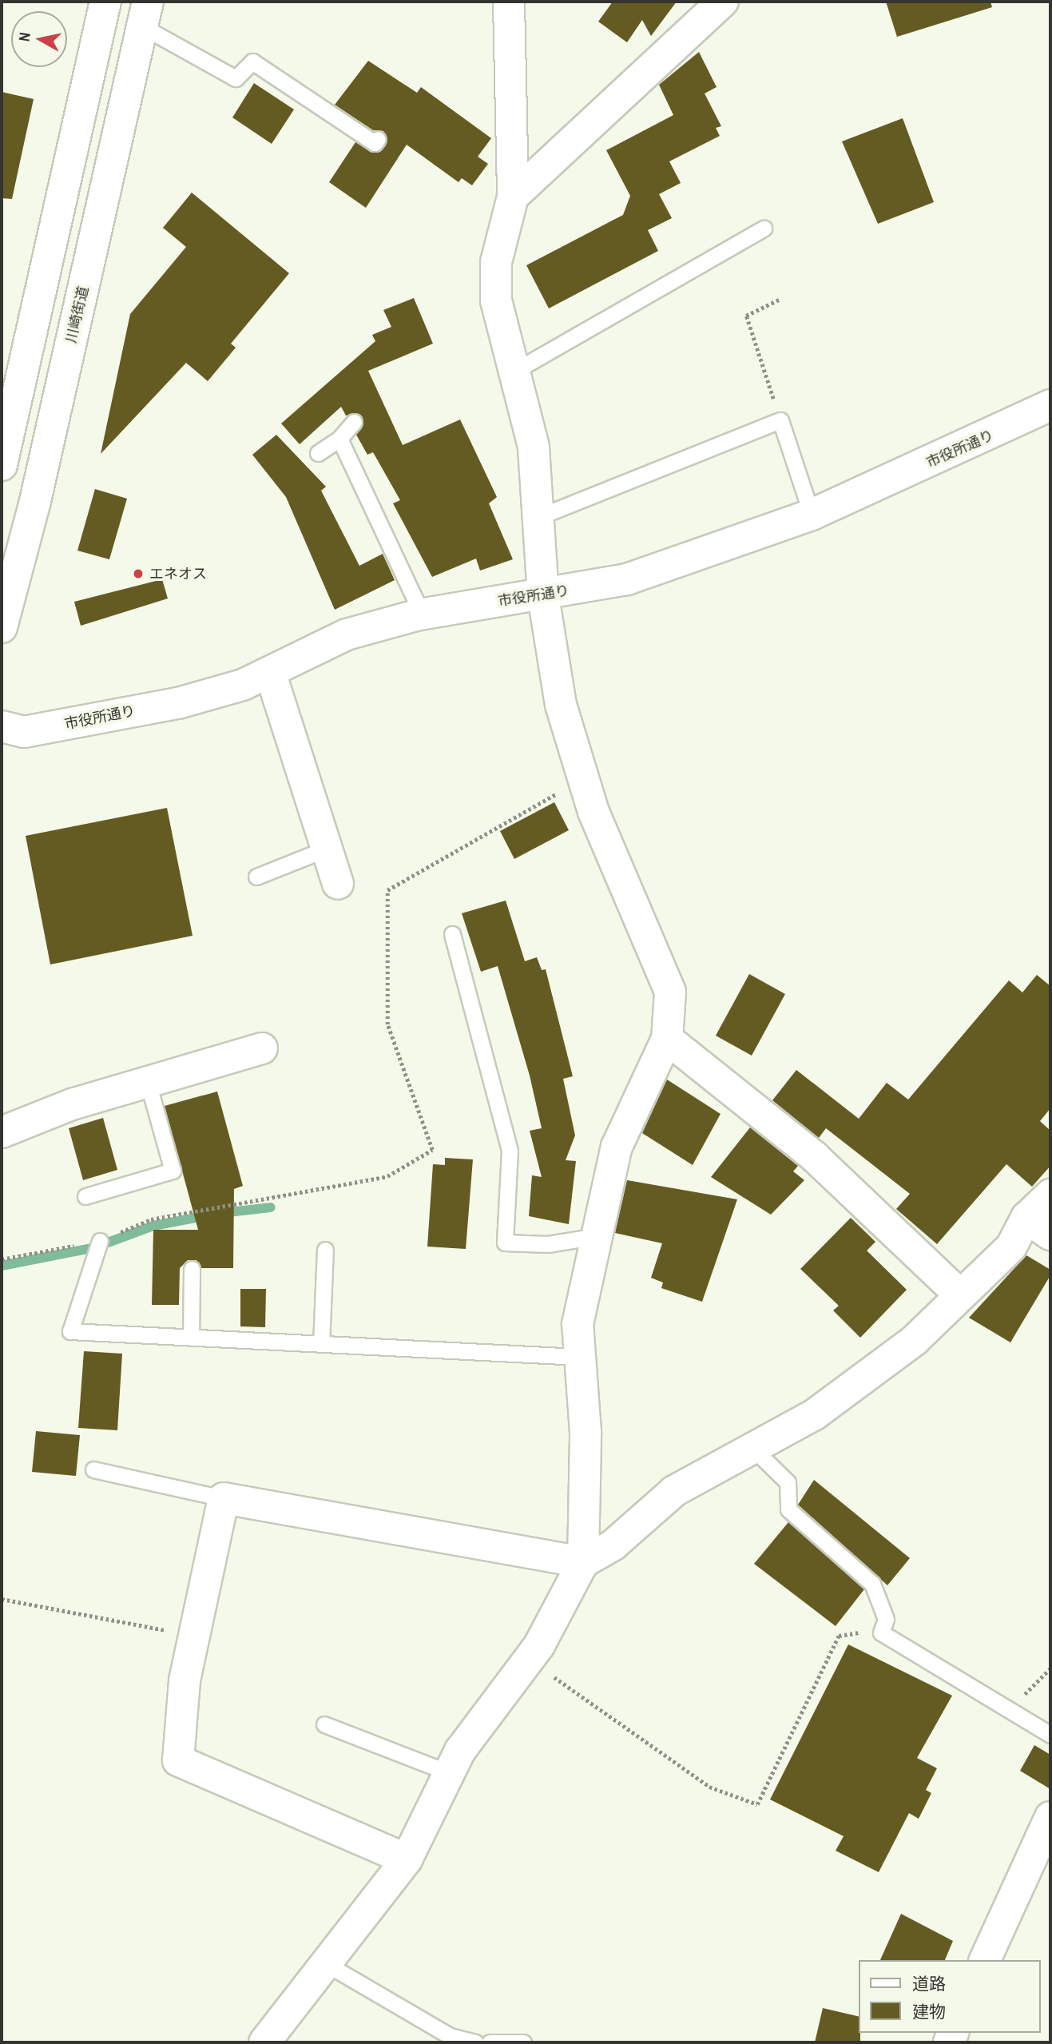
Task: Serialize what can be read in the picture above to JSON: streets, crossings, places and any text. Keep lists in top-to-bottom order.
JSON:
{
  "streets": {
    "street": ["川崎街道", "市役所通り"]
  },
  "places": ["エネオス"],
  "legend": ["道路", "建物"],
  "north": "left"
}
